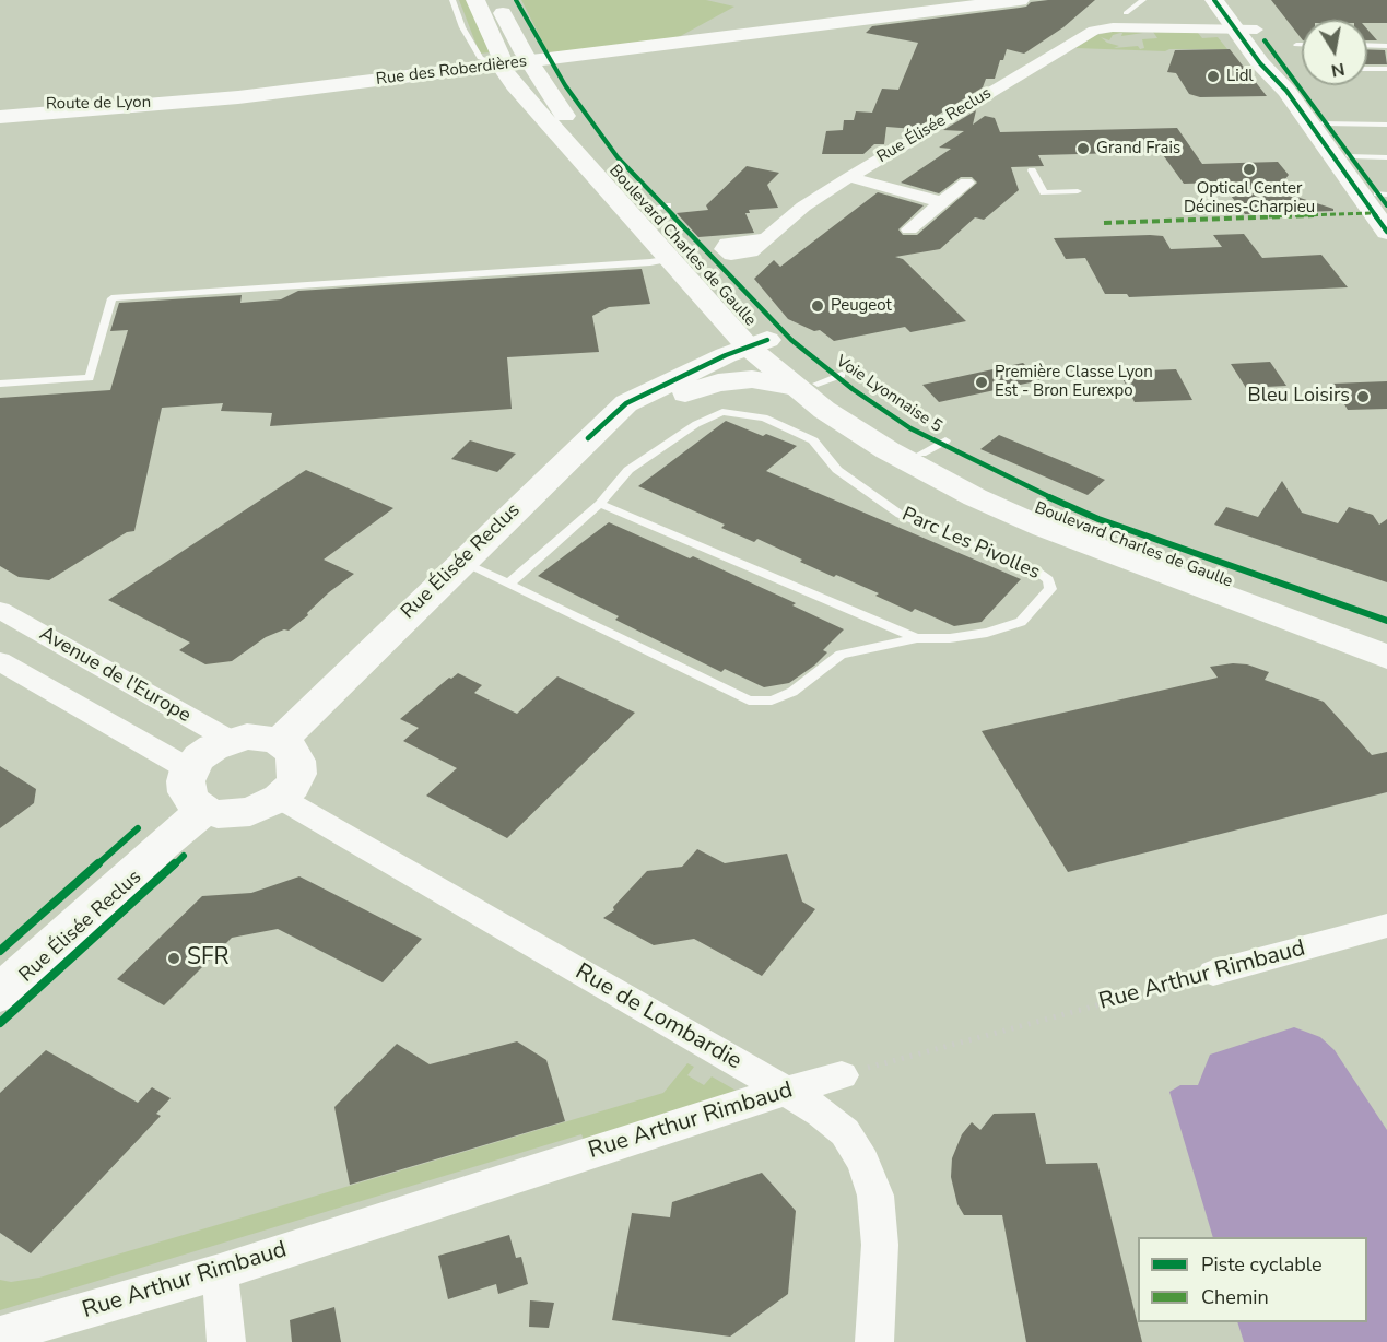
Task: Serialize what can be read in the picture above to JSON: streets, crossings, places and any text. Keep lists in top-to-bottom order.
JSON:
{
  "streets": {
    "main road": [
      "Rue des Roberdières",
      "Route de Lyon",
      "Rue Élisée Reclus",
      "Boulevard Charles de Gaulle"
    ],
    "street": ["Avenue de l'Europe", "Rue Arthur Rimbaud", "Rue de Lombardie"],
    "lane": ["Parc Les Pivolles"],
    "cycle path": ["Voie Lyonnaise 5"]
  },
  "crossings": [
    ["Rue des Roberdières", "Route de Lyon"],
    ["Rue des Roberdières", "Boulevard Charles de Gaulle"],
    ["Rue Élisée Reclus", "Boulevard Charles de Gaulle"],
    ["Rue Élisée Reclus", "Parc Les Pivolles"],
    ["Rue Élisée Reclus", "Avenue de l'Europe"],
    ["Rue Élisée Reclus", "Rue de Lombardie"],
    ["Avenue de l'Europe", "Rue de Lombardie"],
    ["Rue Arthur Rimbaud", "Rue de Lombardie"]
  ],
  "places": [
    "Lidl",
    "Grand Frais",
    "Optical Center Décines-Charpieu",
    "Peugeot",
    "Première Classe Lyon Est - Bron Eurexpo",
    "Bleu Loisirs",
    "SFR"
  ],
  "legend": ["Piste cyclable", "Chemin"],
  "north": "bottom"
}
